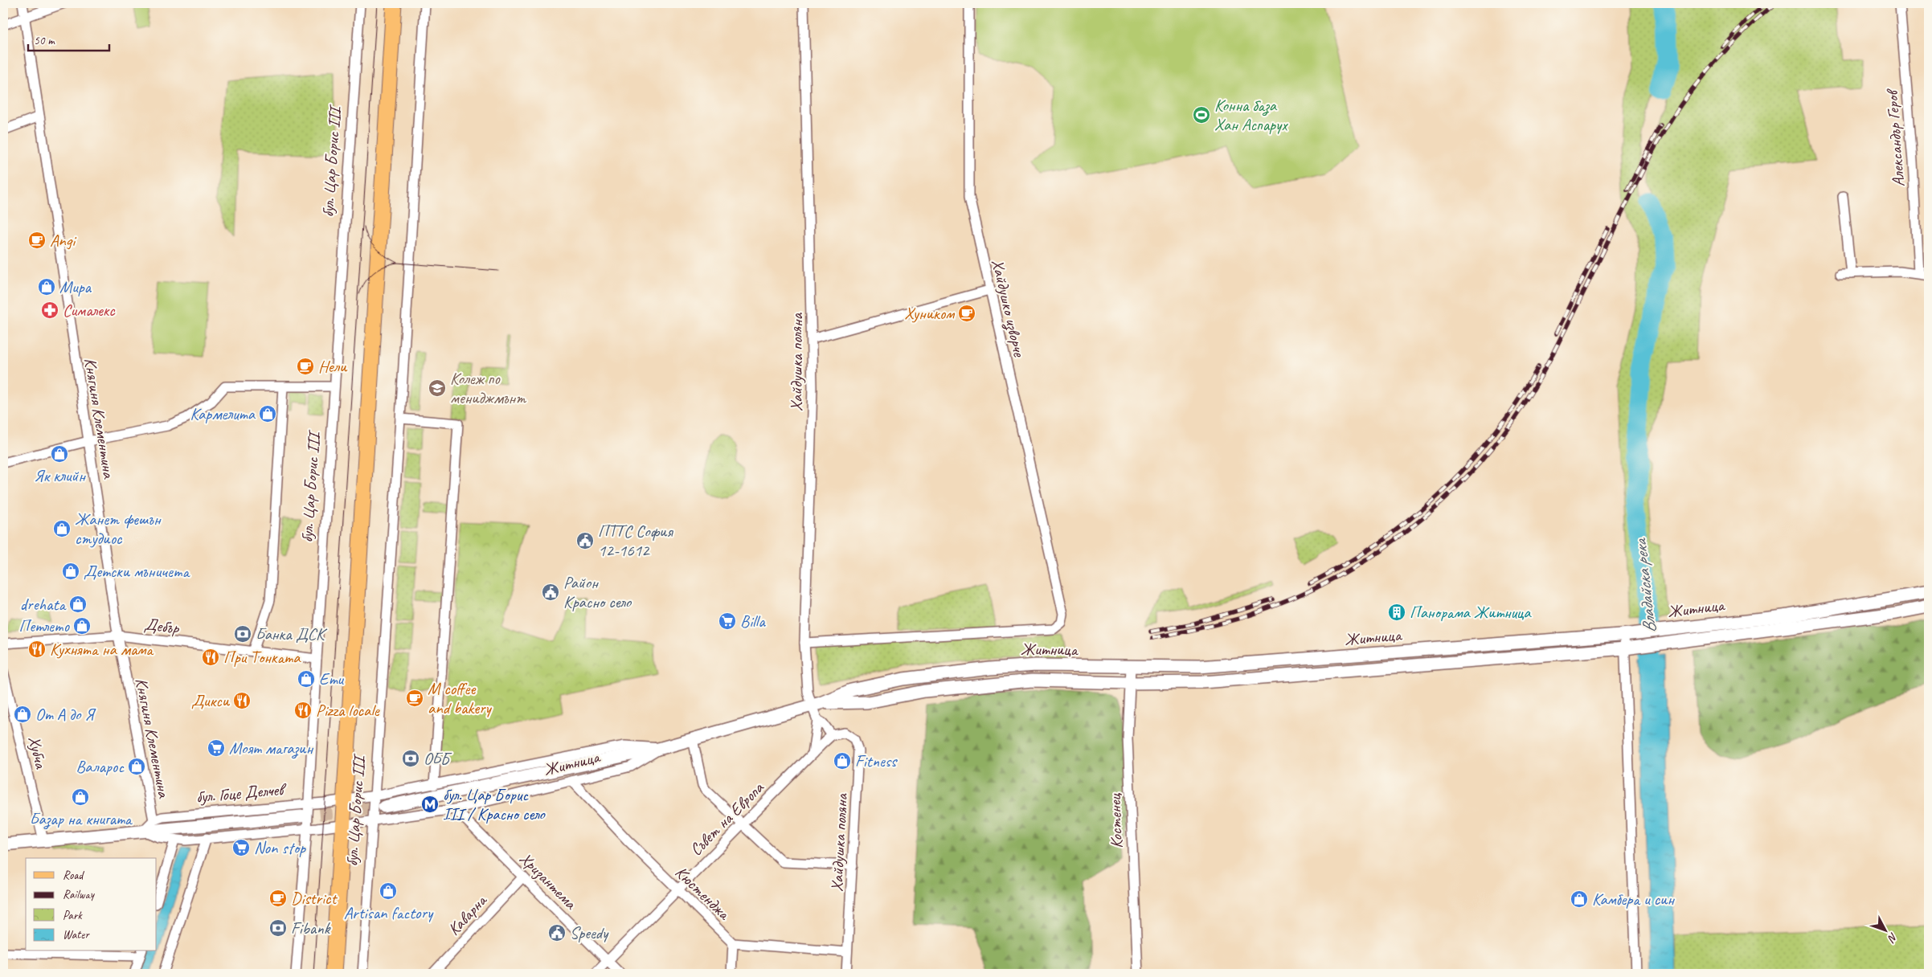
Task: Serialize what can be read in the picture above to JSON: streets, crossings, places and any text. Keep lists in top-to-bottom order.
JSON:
{
  "streets": {
    "main road": ["бул. Цар Борис III"],
    "street": [
      "Александър Геров",
      "Хайдушко изворче",
      "Хайдушка поляна",
      "Княгиня Клементина",
      "Житница",
      "Дебър",
      "Хубча",
      "бул. Гоце Делчев",
      "Съвет на Европа",
      "Костенец",
      "Хризантема",
      "Кюстенджа",
      "Каварна"
    ]
  },
  "crossings": [
    ["бул. Цар Борис III", "Житница"],
    ["бул. Цар Борис III", "Дебър"],
    ["бул. Цар Борис III", "бул. Гоце Делчев"],
    ["Хайдушко изворче", "Хайдушка поляна"],
    ["Хайдушка поляна", "Житница"],
    ["Хайдушка поляна", "Съвет на Европа"],
    ["Хайдушка поляна", "Кюстенджа"],
    ["Княгиня Клементина", "Дебър"],
    ["Княгиня Клементина", "бул. Гоце Делчев"],
    ["Житница", "бул. Гоце Делчев"],
    ["Житница", "Костенец"],
    ["Житница", "Хризантема"],
    ["Житница", "Кюстенджа"],
    ["Хубча", "бул. Гоце Делчев"],
    ["Съвет на Европа", "Хризантема"],
    ["Съвет на Европа", "Кюстенджа"],
    ["Хризантема", "Каварна"]
  ],
  "water": ["Владайска река"],
  "places": {
    "sports": ["Конна база Хан Аспарух"],
    "cafe": [
      "Angi",
      "Хуником",
      "Нели",
      "M coffee and bakery",
      "District"
    ],
    "shop": [
      "Мира",
      "Кармелита",
      "Як клийн",
      "Жанет фешън студиос",
      "Детски мъничета",
      "drehata",
      "Петлето",
      "Ети",
      "От А до Я",
      "Fitness",
      "Валарос",
      "Базар на книгата",
      "Artisan factory",
      "Камбера и син"
    ],
    "pharmacy": ["Сималекс"],
    "school or university": ["Колеж по мениджмънт"],
    "public building": ["ПТТС София 12-1612", "Район Красно село", "Speedy"],
    "building": ["Панорама Житница"],
    "supermarket": ["Billa", "Моят магазин", "Non stop"],
    "bank": ["Банка ДСК", "ОББ", "Fibank"],
    "restaurant": [
      "Кухнята на мама",
      "При Тонката",
      "Дикси",
      "Pizza locale"
    ],
    "metro station": ["бул. Цар Борис III / Красно село"]
  },
  "legend": [
    "Road",
    "Railway",
    "Park",
    "Water"
  ],
  "scale_bar": "50 m",
  "north": "bottom right"
}
